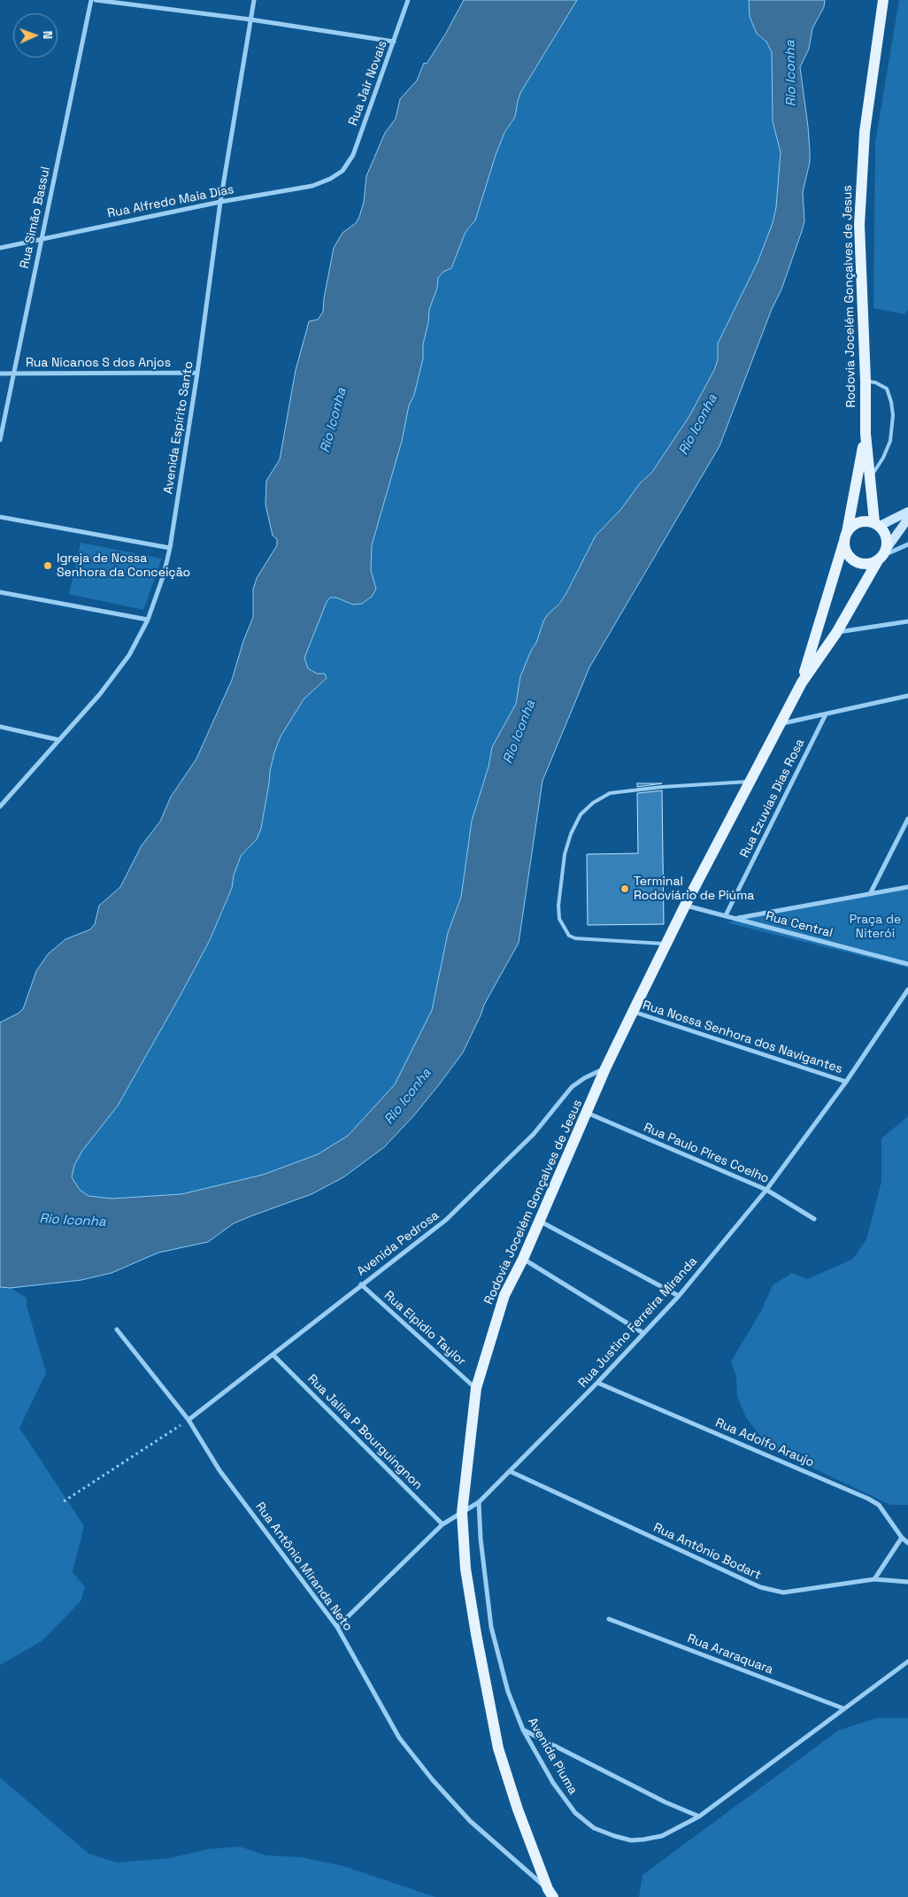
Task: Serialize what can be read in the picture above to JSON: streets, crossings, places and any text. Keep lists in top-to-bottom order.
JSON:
{
  "streets": {
    "main road": ["Rodovia Jocelém Gonçalves de Jesus"],
    "street": [
      "Rua Jair Novais",
      "Rua Alfredo Maia Dias",
      "Rua Simão Bassul",
      "Rua Nicanos S dos Anjos",
      "Avenida Espírito Santo",
      "Rua Ezuvias Dias Rosa",
      "Rua Central",
      "Rua Nossa Senhora dos Navigantes",
      "Rua Paulo Pires Coelho",
      "Avenida Pedrosa",
      "Rua Justino Ferreira Miranda",
      "Rua Elpidio Taylor",
      "Rua Jalira P Bourguingnon",
      "Rua Adolfo Araujo",
      "Rua Antônio Bodart",
      "Rua Antônio Miranda Neto",
      "Rua Araraquara",
      "Avenida Piuma"
    ]
  },
  "crossings": [
    ["Rua Jair Novais", "Rua Alfredo Maia Dias"],
    ["Rua Alfredo Maia Dias", "Rua Simão Bassul"],
    ["Rua Alfredo Maia Dias", "Avenida Espírito Santo"],
    ["Rua Simão Bassul", "Rua Nicanos S dos Anjos"],
    ["Rodovia Jocelém Gonçalves de Jesus", "Rua Central"],
    ["Rodovia Jocelém Gonçalves de Jesus", "Rua Nossa Senhora dos Navigantes"],
    ["Rodovia Jocelém Gonçalves de Jesus", "Rua Paulo Pires Coelho"],
    ["Rodovia Jocelém Gonçalves de Jesus", "Avenida Pedrosa"],
    ["Rodovia Jocelém Gonçalves de Jesus", "Rua Justino Ferreira Miranda"],
    ["Rodovia Jocelém Gonçalves de Jesus", "Rua Elpidio Taylor"],
    ["Rodovia Jocelém Gonçalves de Jesus", "Rua Antônio Miranda Neto"],
    ["Rua Nicanos S dos Anjos", "Avenida Espírito Santo"],
    ["Rua Ezuvias Dias Rosa", "Rua Central"],
    ["Rua Nossa Senhora dos Navigantes", "Rua Justino Ferreira Miranda"],
    ["Rua Paulo Pires Coelho", "Rua Justino Ferreira Miranda"],
    ["Avenida Pedrosa", "Rua Elpidio Taylor"],
    ["Avenida Pedrosa", "Rua Jalira P Bourguingnon"],
    ["Avenida Pedrosa", "Rua Antônio Miranda Neto"],
    ["Rua Justino Ferreira Miranda", "Rua Jalira P Bourguingnon"],
    ["Rua Justino Ferreira Miranda", "Rua Adolfo Araujo"],
    ["Rua Justino Ferreira Miranda", "Rua Antônio Bodart"],
    ["Rua Justino Ferreira Miranda", "Rua Antônio Miranda Neto"],
    ["Rua Justino Ferreira Miranda", "Avenida Piuma"],
    ["Rua Araraquara", "Avenida Piuma"]
  ],
  "water": ["Rio Iconha"],
  "parks": ["Praça de Niterói"],
  "places": ["Igreja de Nossa Senhora da Conceição", "Terminal Rodoviário de Piúma"],
  "north": "right"
}
